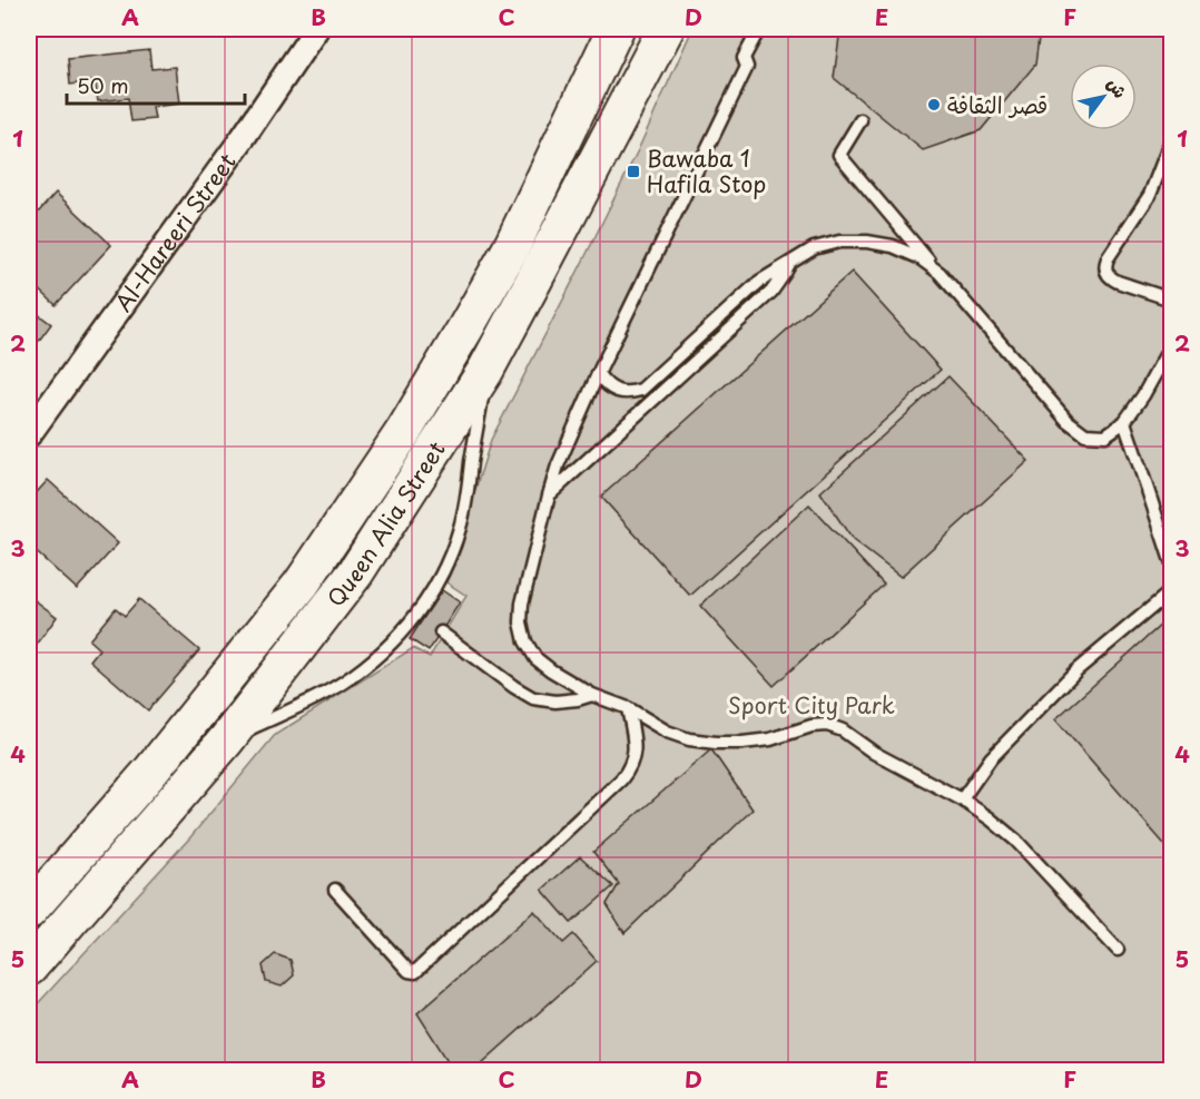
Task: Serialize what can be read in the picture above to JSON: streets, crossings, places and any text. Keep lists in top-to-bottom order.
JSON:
{
  "streets": {
    "main road": ["Queen Alia Street"],
    "street": ["Al-Hareeri Street"]
  },
  "parks": ["Sport City Park"],
  "places": {
    "other": ["قصر الثقافة"],
    "transit": ["Bawaba 1 Hafila Stop"]
  },
  "scale_bar": "50 m",
  "north": "top right",
  "grid": {
    "columns": [
      "A",
      "B",
      "C",
      "D",
      "E",
      "F"
    ],
    "rows": [
      "1",
      "2",
      "3",
      "4",
      "5"
    ]
  }
}
